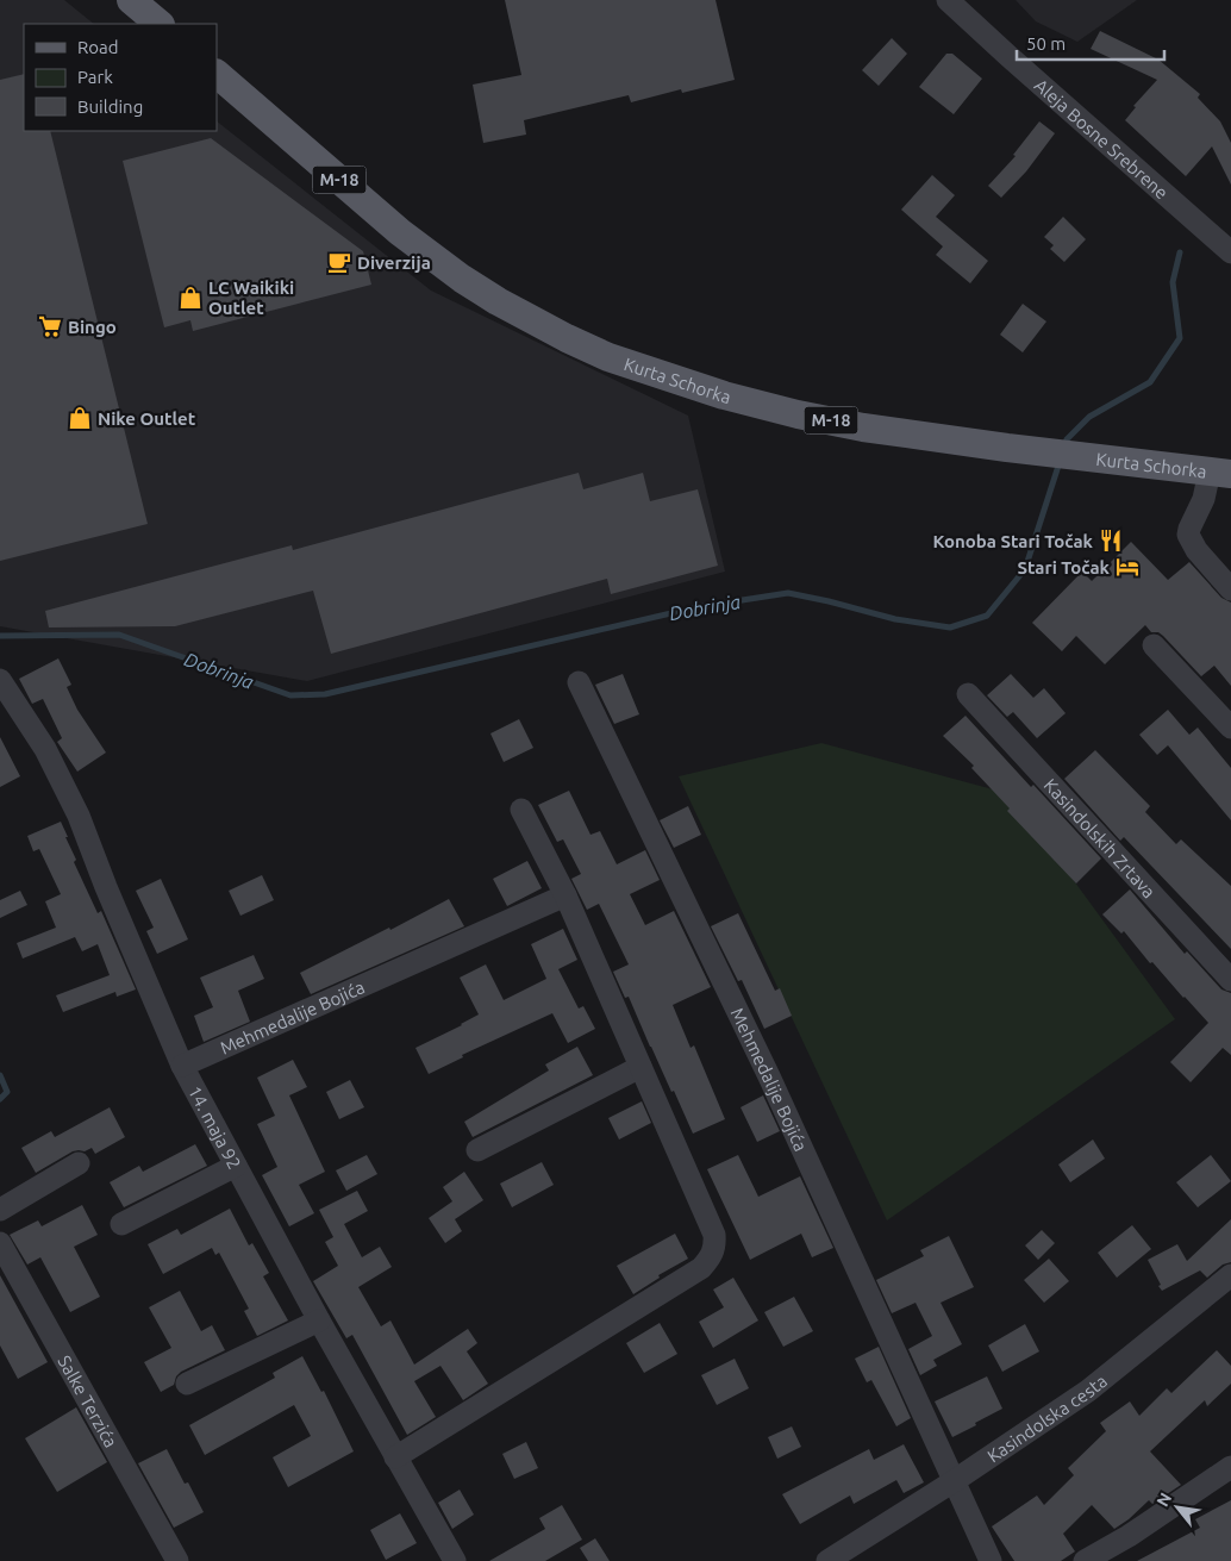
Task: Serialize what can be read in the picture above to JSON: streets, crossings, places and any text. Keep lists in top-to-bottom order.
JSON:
{
  "streets": {
    "main road": ["M-18", "Kurta Schorka"],
    "street": [
      "Aleja Bosne Srebrene",
      "Kasindolskih Zrtava",
      "Mehmedalije Bojića",
      "14. maja 92",
      "Salke Terzića",
      "Kasindolska cesta"
    ]
  },
  "crossings": [
    ["Mehmedalije Bojića", "14. maja 92"],
    ["Mehmedalije Bojića", "Kasindolska cesta"]
  ],
  "water": ["Dobrinja"],
  "places": {
    "cafe": ["Diverzija"],
    "shop": ["LC Waikiki Outlet", "Nike Outlet"],
    "supermarket": ["Bingo"],
    "restaurant": ["Konoba Stari Točak"],
    "hotel": ["Stari Točak"]
  },
  "legend": ["Road", "Park", "Building"],
  "scale_bar": "50 m",
  "north": "top left"
}
